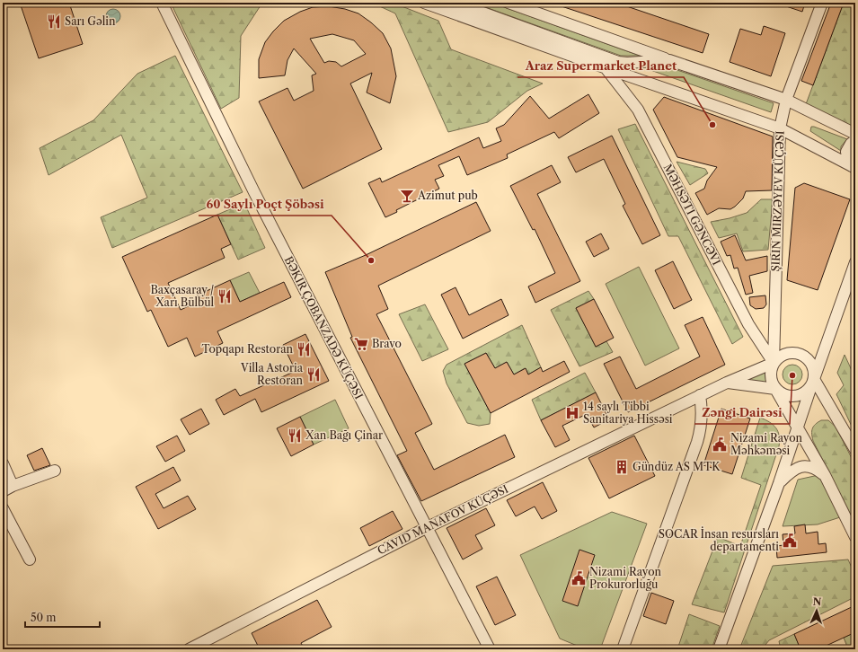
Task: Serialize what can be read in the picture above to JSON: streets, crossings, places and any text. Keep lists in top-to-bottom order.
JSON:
{
  "streets": {
    "street": [
      "ŞIRIN MIRZƏYEV KÜÇƏSI",
      "MƏHSƏTI GƏNCƏVI",
      "BƏKIR ÇOBANZADƏ KÜÇƏSI",
      "CAVID MANAFOV KÜÇƏSI"
    ]
  },
  "crossings": [
    ["ŞIRIN MIRZƏYEV KÜÇƏSI", "MƏHSƏTI GƏNCƏVI"],
    ["ŞIRIN MIRZƏYEV KÜÇƏSI", "CAVID MANAFOV KÜÇƏSI"],
    ["MƏHSƏTI GƏNCƏVI", "CAVID MANAFOV KÜÇƏSI"],
    ["BƏKIR ÇOBANZADƏ KÜÇƏSI", "CAVID MANAFOV KÜÇƏSI"]
  ],
  "places": {
    "restaurant": [
      "Sarı Gəlin",
      "Baxçasaray / Xarı Bülbül",
      "Topqapı Restoran",
      "Villa Astoria Restoran",
      "Xan Bağı Çinar"
    ],
    "other": ["Araz Supermarket Planet", "60 Saylı Poçt Şöbəsi", "Zəngi Dairəsi"],
    "bar": ["Azimut pub"],
    "supermarket": ["Bravo"],
    "hospital": ["14 saylı Tibbi Sanitariya Hissəsi"],
    "public building": ["Nizami Rayon Məhkəməsi", "SOCAR İnsan resursları departamenti", "Nizami Rayon Prokurorluğu"],
    "building": ["Gündüz AS MTK"]
  },
  "scale_bar": "50 m",
  "north": "top"
}
